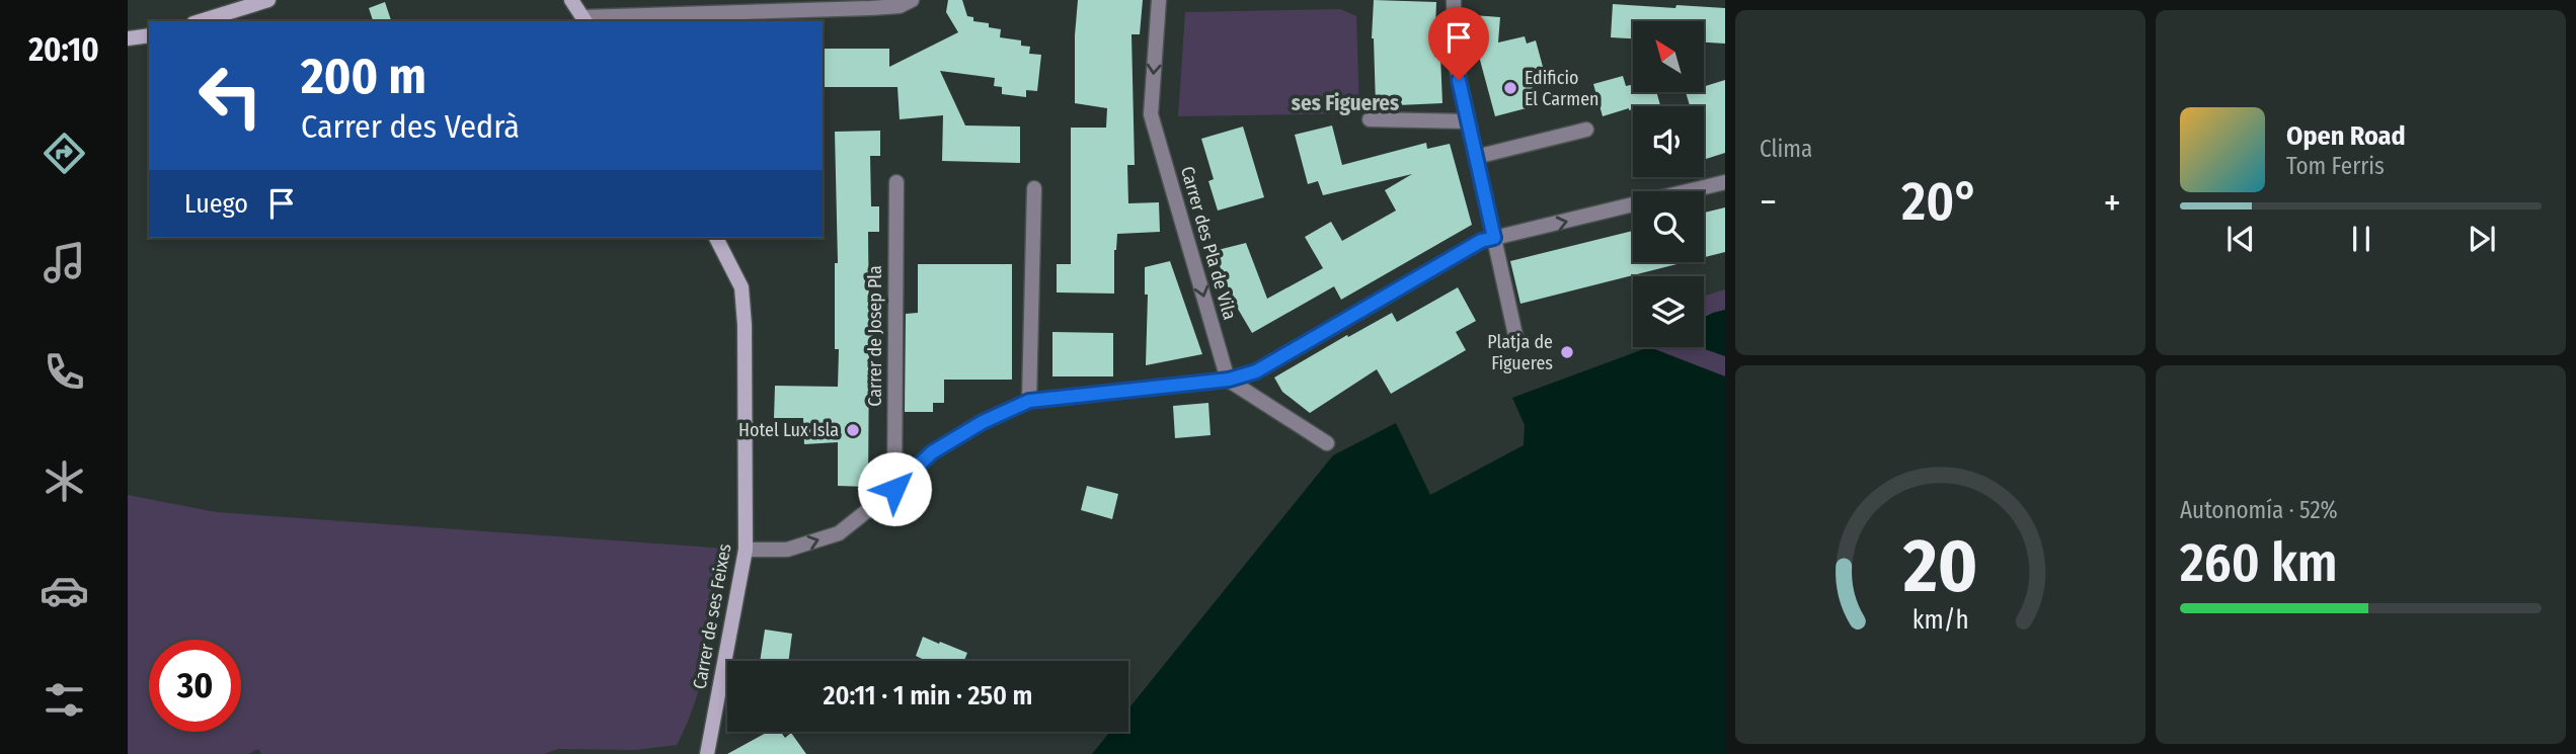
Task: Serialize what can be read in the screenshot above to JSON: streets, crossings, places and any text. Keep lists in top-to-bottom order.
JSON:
{
  "streets": {
    "street": ["Carrer des Pla de Vila", "Carrer de Josep Pla", "Carrer de ses Feixes"]
  },
  "one_way": ["Carrer des Pla de Vila"],
  "districts": ["ses Figueres"],
  "places": ["Edificio El Carmen", "Platja de Figueres", "Hotel Lux Isla"],
  "north": "top left",
  "page": {
    "tabs": "20:10",
    "tile": [
      "Clima",
      ["Autonomía · 52%", "260 km"]
    ],
    "turn": ["200 m", "Carrer des Vedrà"],
    "song": ["Open Road", "Tom Ferris"],
    "then": "Luego",
    "heat": ["−", "20°", "+"],
    "limit": "30",
    "trip": "20:11 · 1 min · 250 m",
    "gauge": ["20", "km/h"]
  }
}
